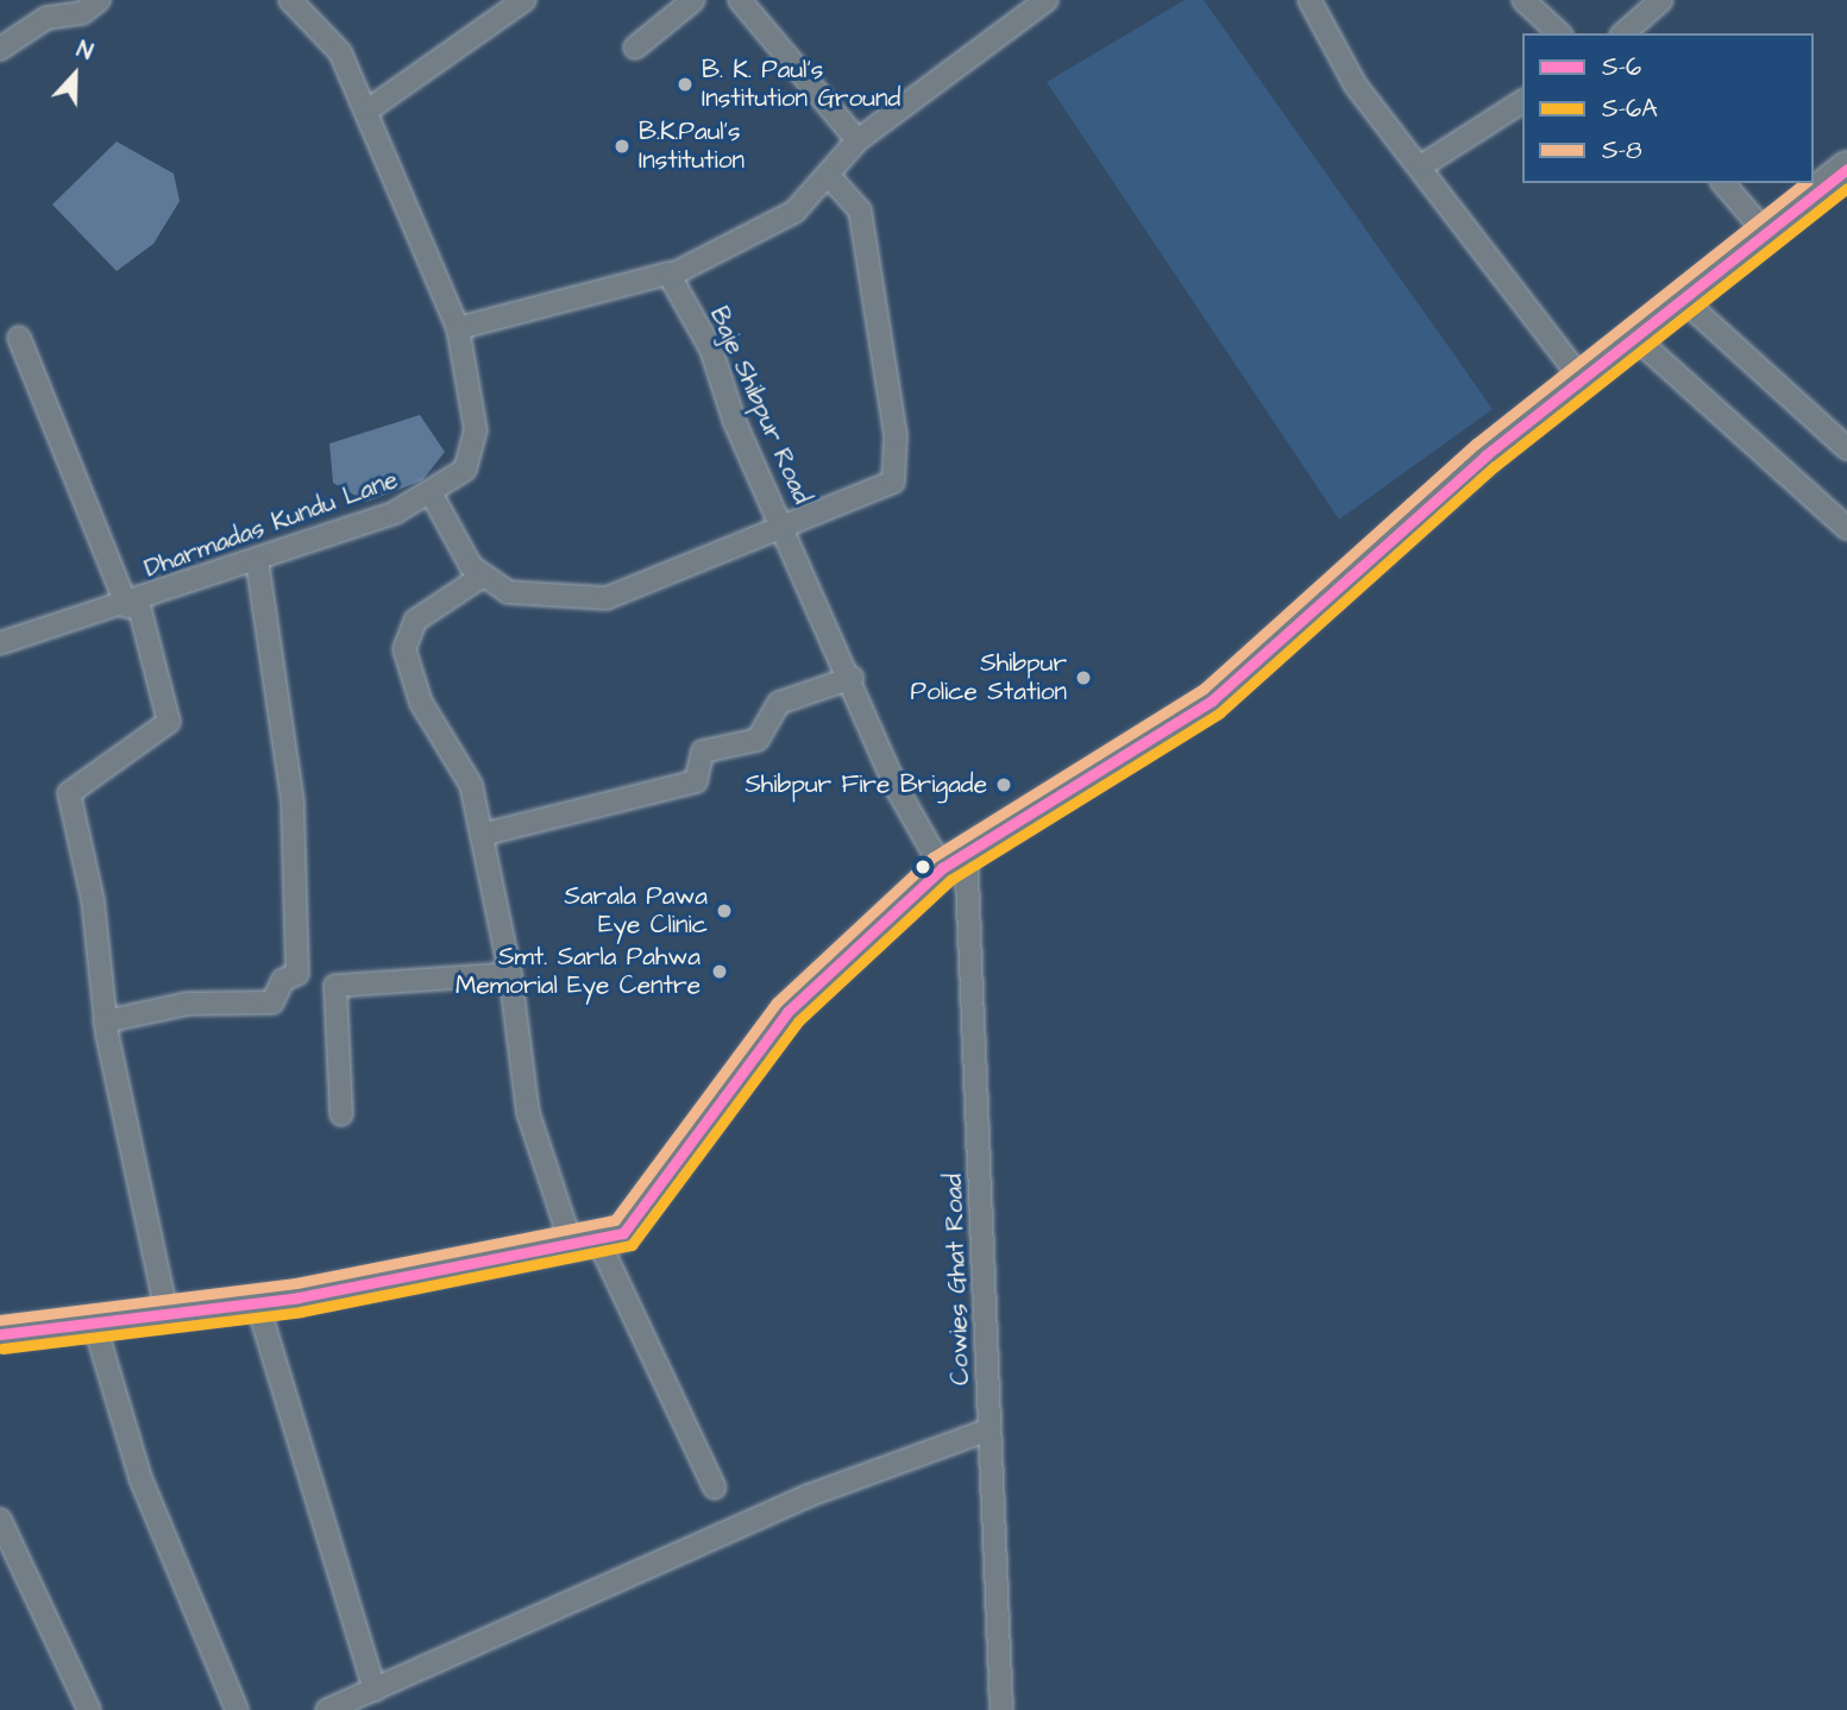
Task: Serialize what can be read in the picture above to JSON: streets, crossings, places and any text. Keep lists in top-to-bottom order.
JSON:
{
  "streets": {
    "street": ["Baje Shibpur Road", "Dharmadas Kundu Lane", "Cowies Ghat Road"]
  },
  "crossings": [
    ["Baje Shibpur Road", "Cowies Ghat Road"]
  ],
  "places": [
    "B. K. Paul's Institution Ground",
    "B.K.Paul's Institution",
    "Shibpur Police Station",
    "Shibpur Fire Brigade",
    "Sarala Pawa Eye Clinic",
    "Smt. Sarla Pahwa Memorial Eye Centre"
  ],
  "lines": ["transit line S-6", "transit line S-8", "transit line S-6A"],
  "legend": ["S-6", "S-6A", "S-8"],
  "north": "top"
}
